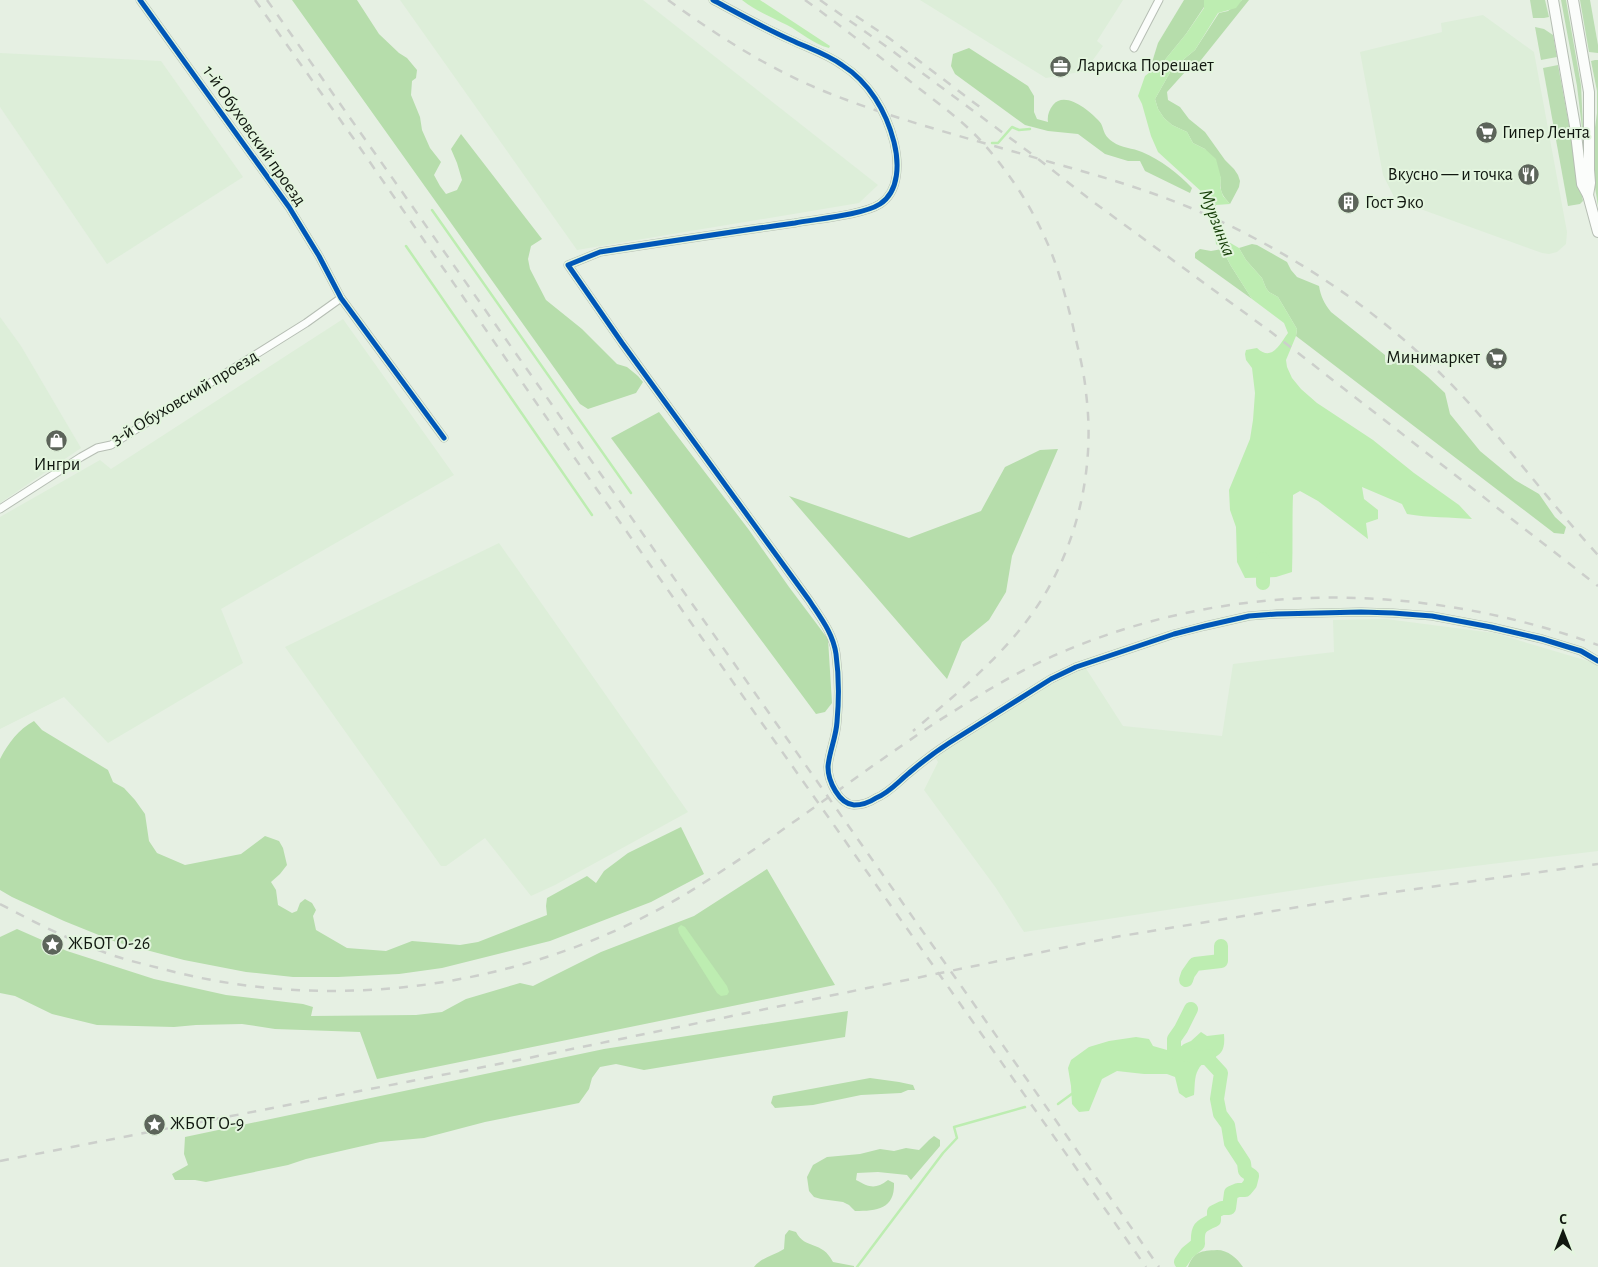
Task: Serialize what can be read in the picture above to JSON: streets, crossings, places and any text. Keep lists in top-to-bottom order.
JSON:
{
  "streets": {
    "street": ["1-й Обуховский проезд", "3-й Обуховский проезд"]
  },
  "crossings": [
    ["1-й Обуховский проезд", "3-й Обуховский проезд"]
  ],
  "water": ["Мурзинка"],
  "places": {
    "office": ["Лариска Порешает"],
    "supermarket": ["Гипер Лента", "Минимаркет"],
    "restaurant": ["Вкусно — и точка"],
    "building": ["Гост Эко"],
    "shop": ["Ингри"],
    "place": ["ЖБОТ О-26", "ЖБОТ О-9"]
  },
  "north": "top"
}
